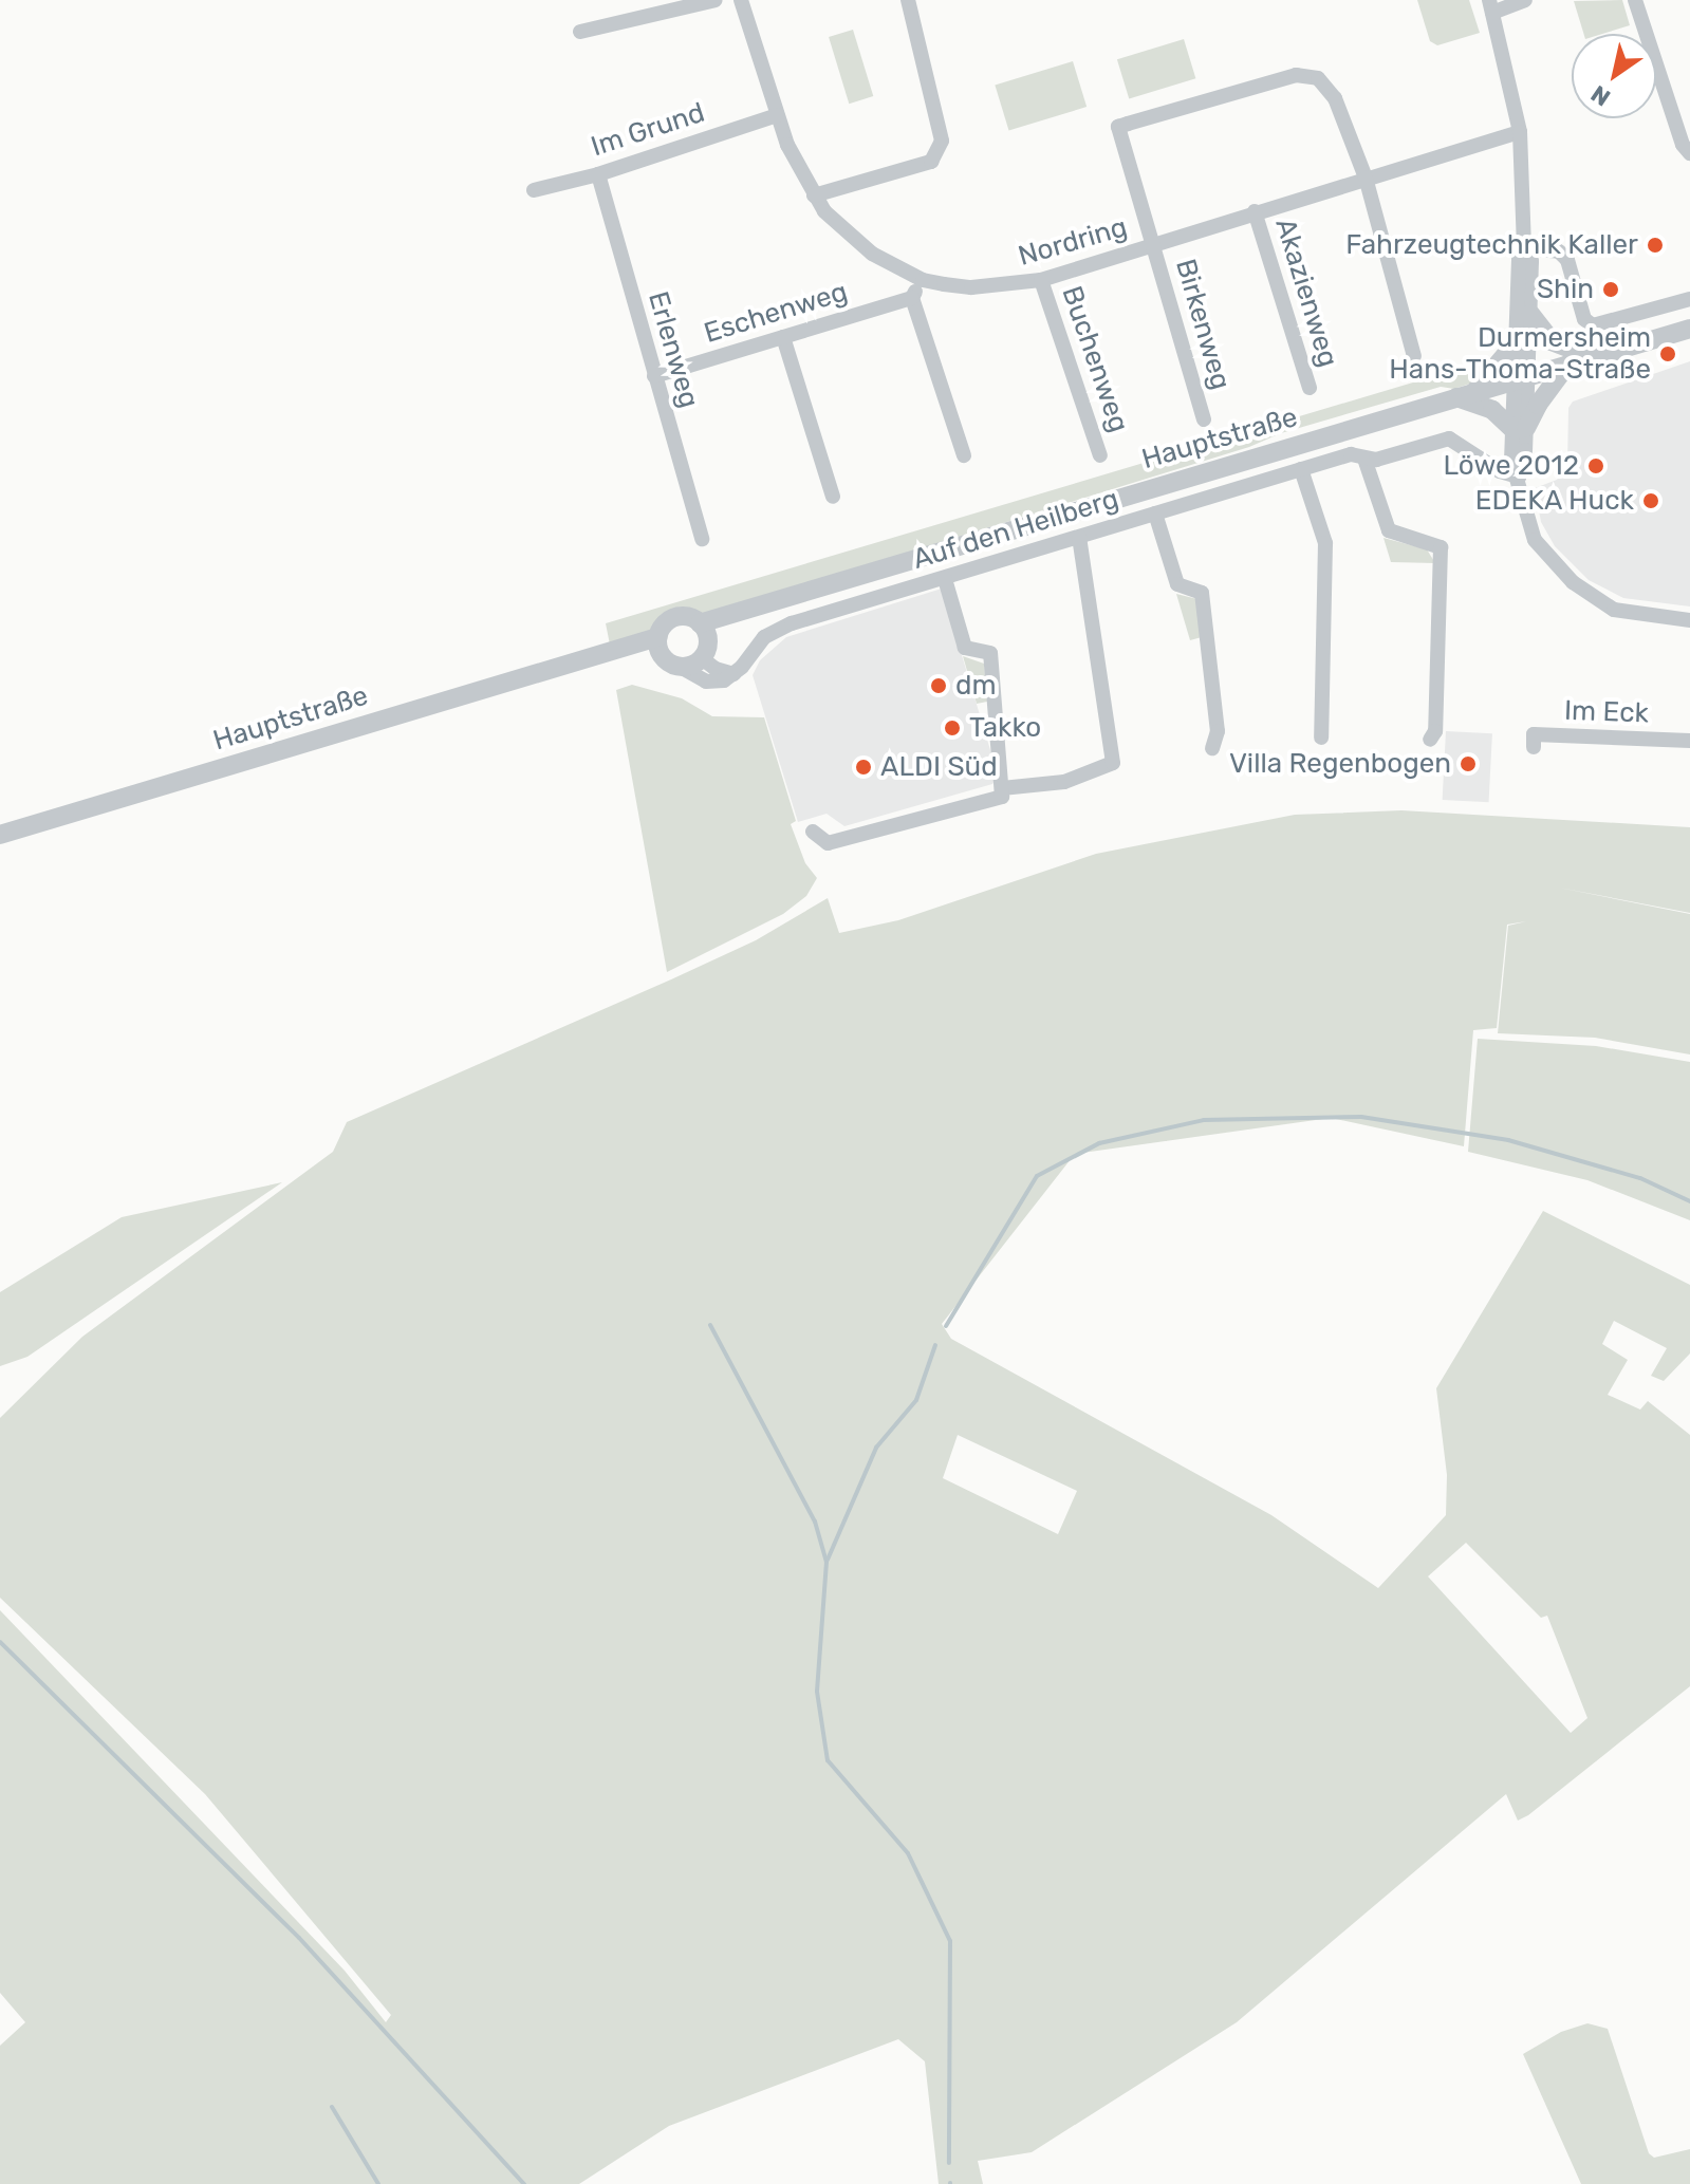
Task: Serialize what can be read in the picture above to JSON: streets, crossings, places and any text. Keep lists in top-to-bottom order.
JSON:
{
  "streets": {
    "street": [
      "Im Grund",
      "Nordring",
      "Akazienweg",
      "Eschenweg",
      "Birkenweg",
      "Erlenweg",
      "Buchenweg",
      "Hauptstraße",
      "Auf den Heilberg",
      "Im Eck"
    ]
  },
  "crossings": [
    ["Im Grund", "Nordring"],
    ["Im Grund", "Erlenweg"],
    ["Nordring", "Akazienweg"],
    ["Nordring", "Birkenweg"],
    ["Nordring", "Buchenweg"],
    ["Eschenweg", "Erlenweg"]
  ],
  "places": [
    "Fahrzeugtechnik Kaller",
    "Shin",
    "Durmersheim Hans-Thoma-Straße",
    "Löwe 2012",
    "EDEKA Huck",
    "dm",
    "Takko",
    "Villa Regenbogen",
    "ALDI Süd"
  ],
  "north": "bottom left"
}
